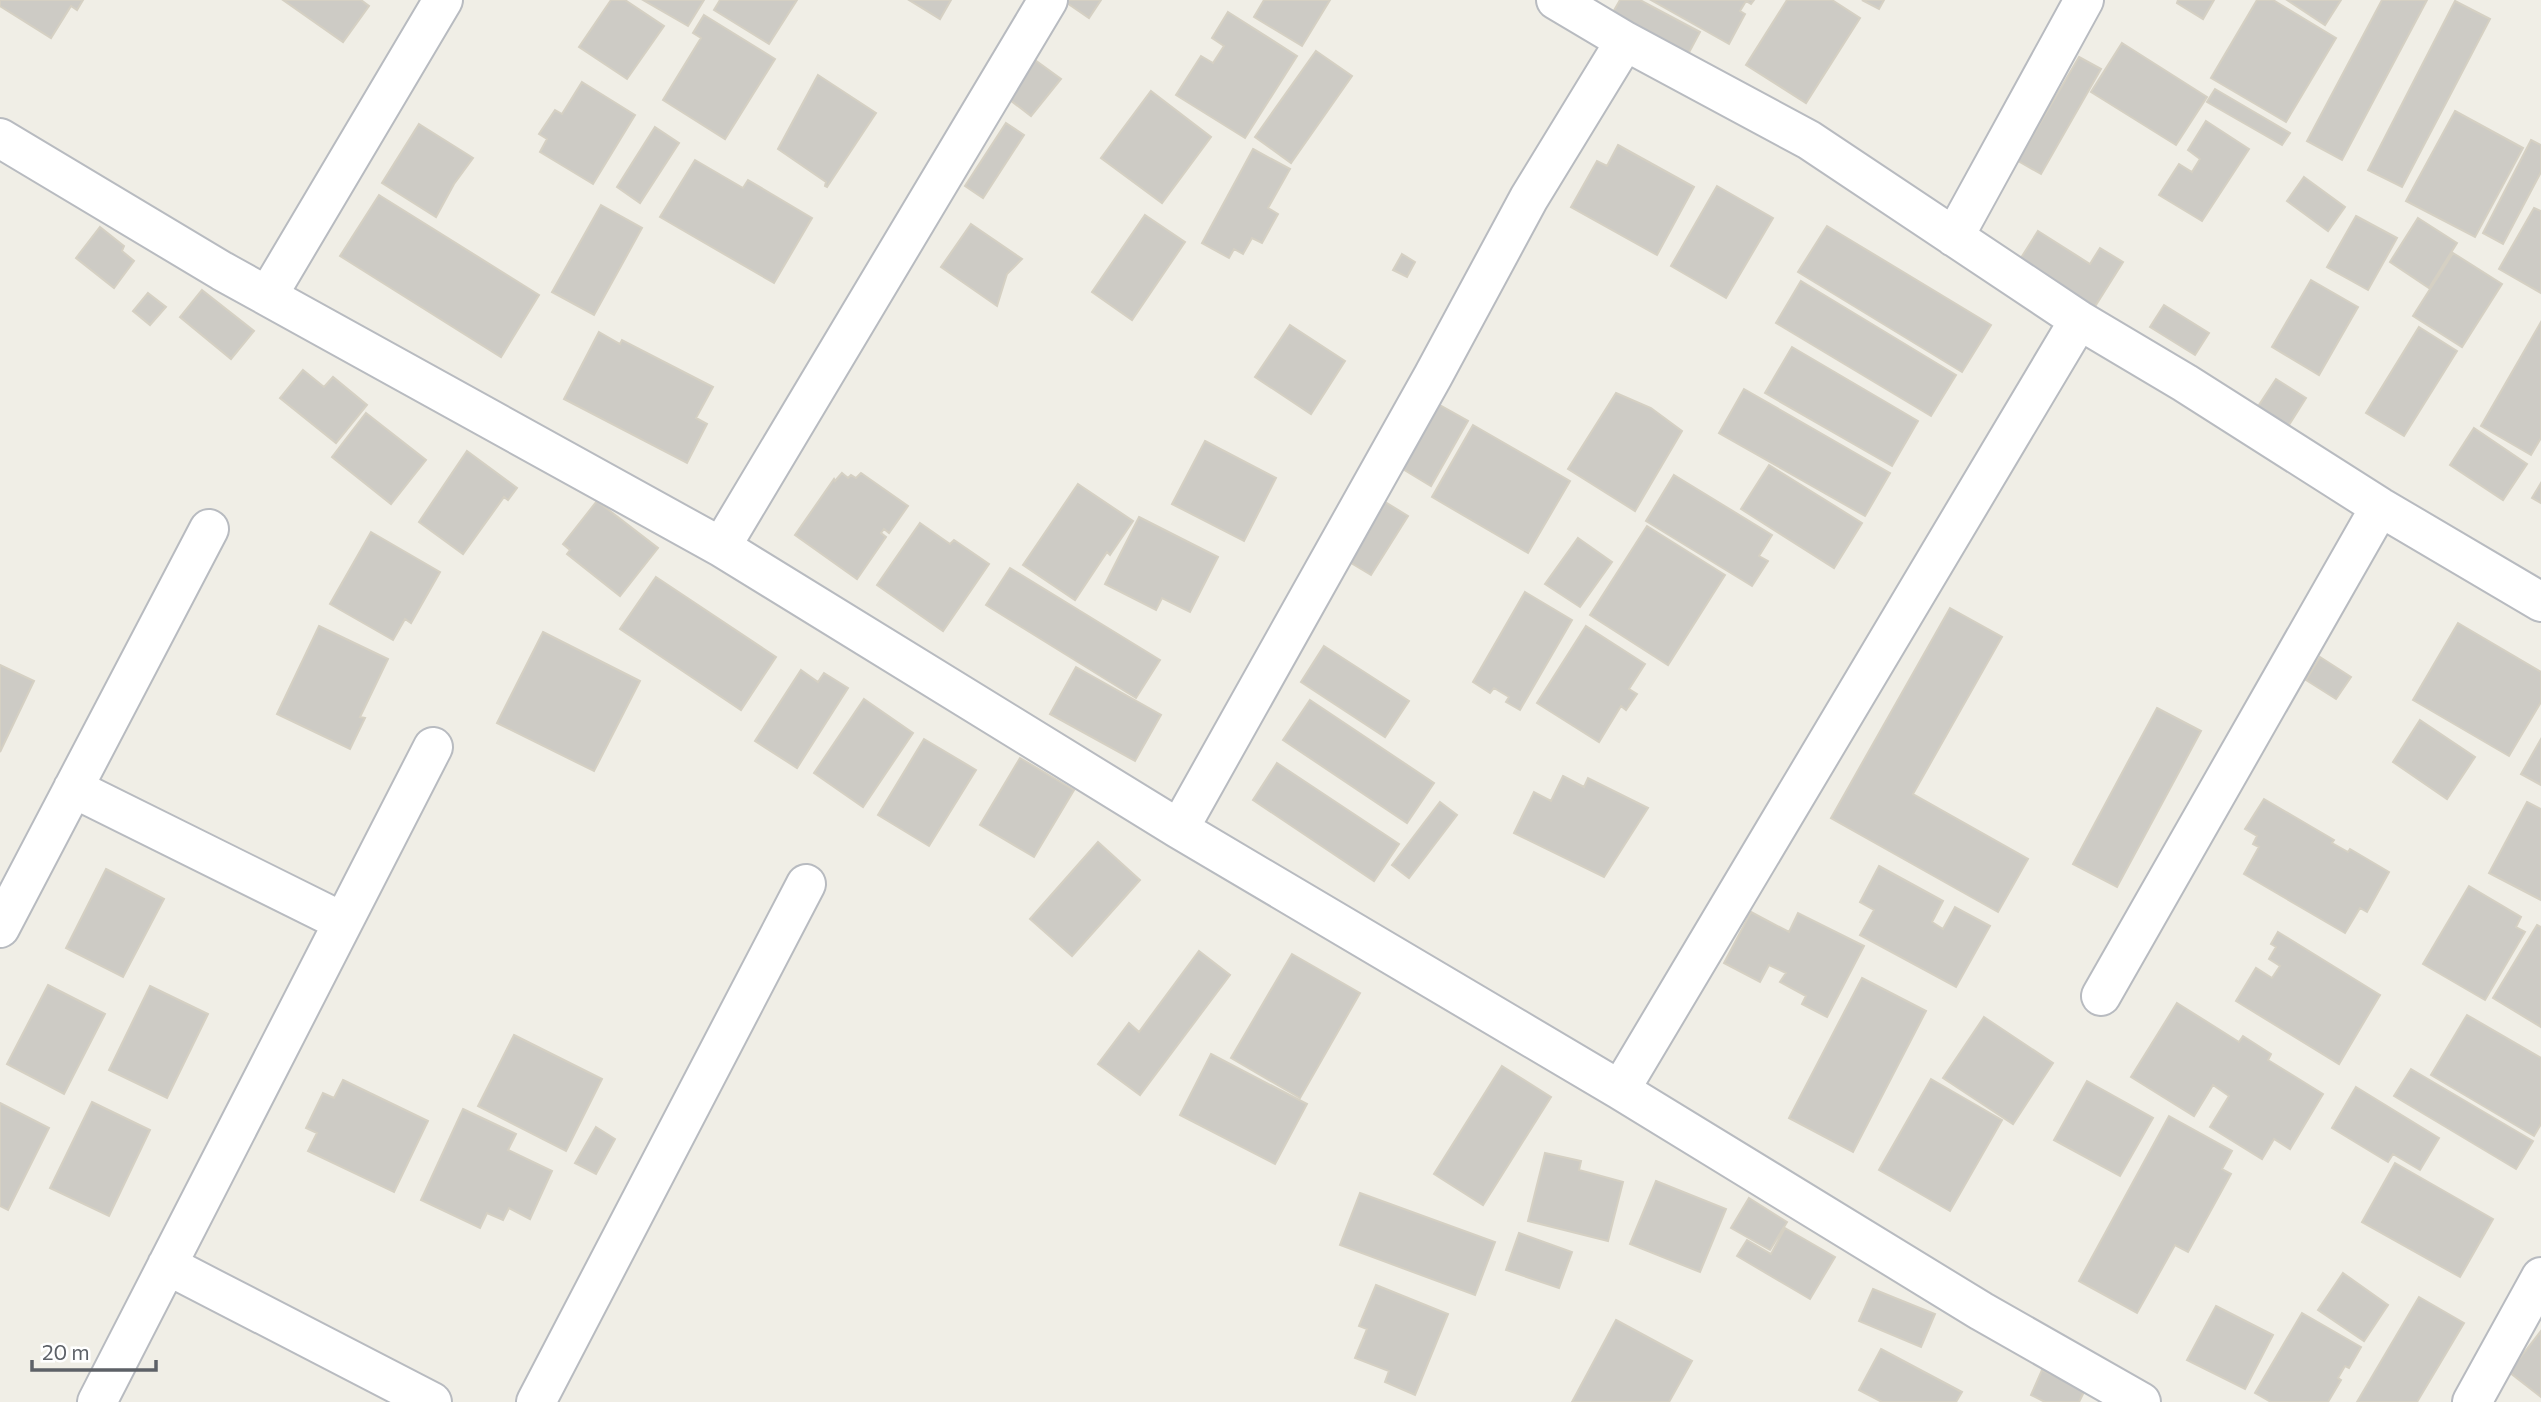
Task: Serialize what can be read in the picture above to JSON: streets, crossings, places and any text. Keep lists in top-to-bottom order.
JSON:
{
  "scale_bar": "20 m"
}
